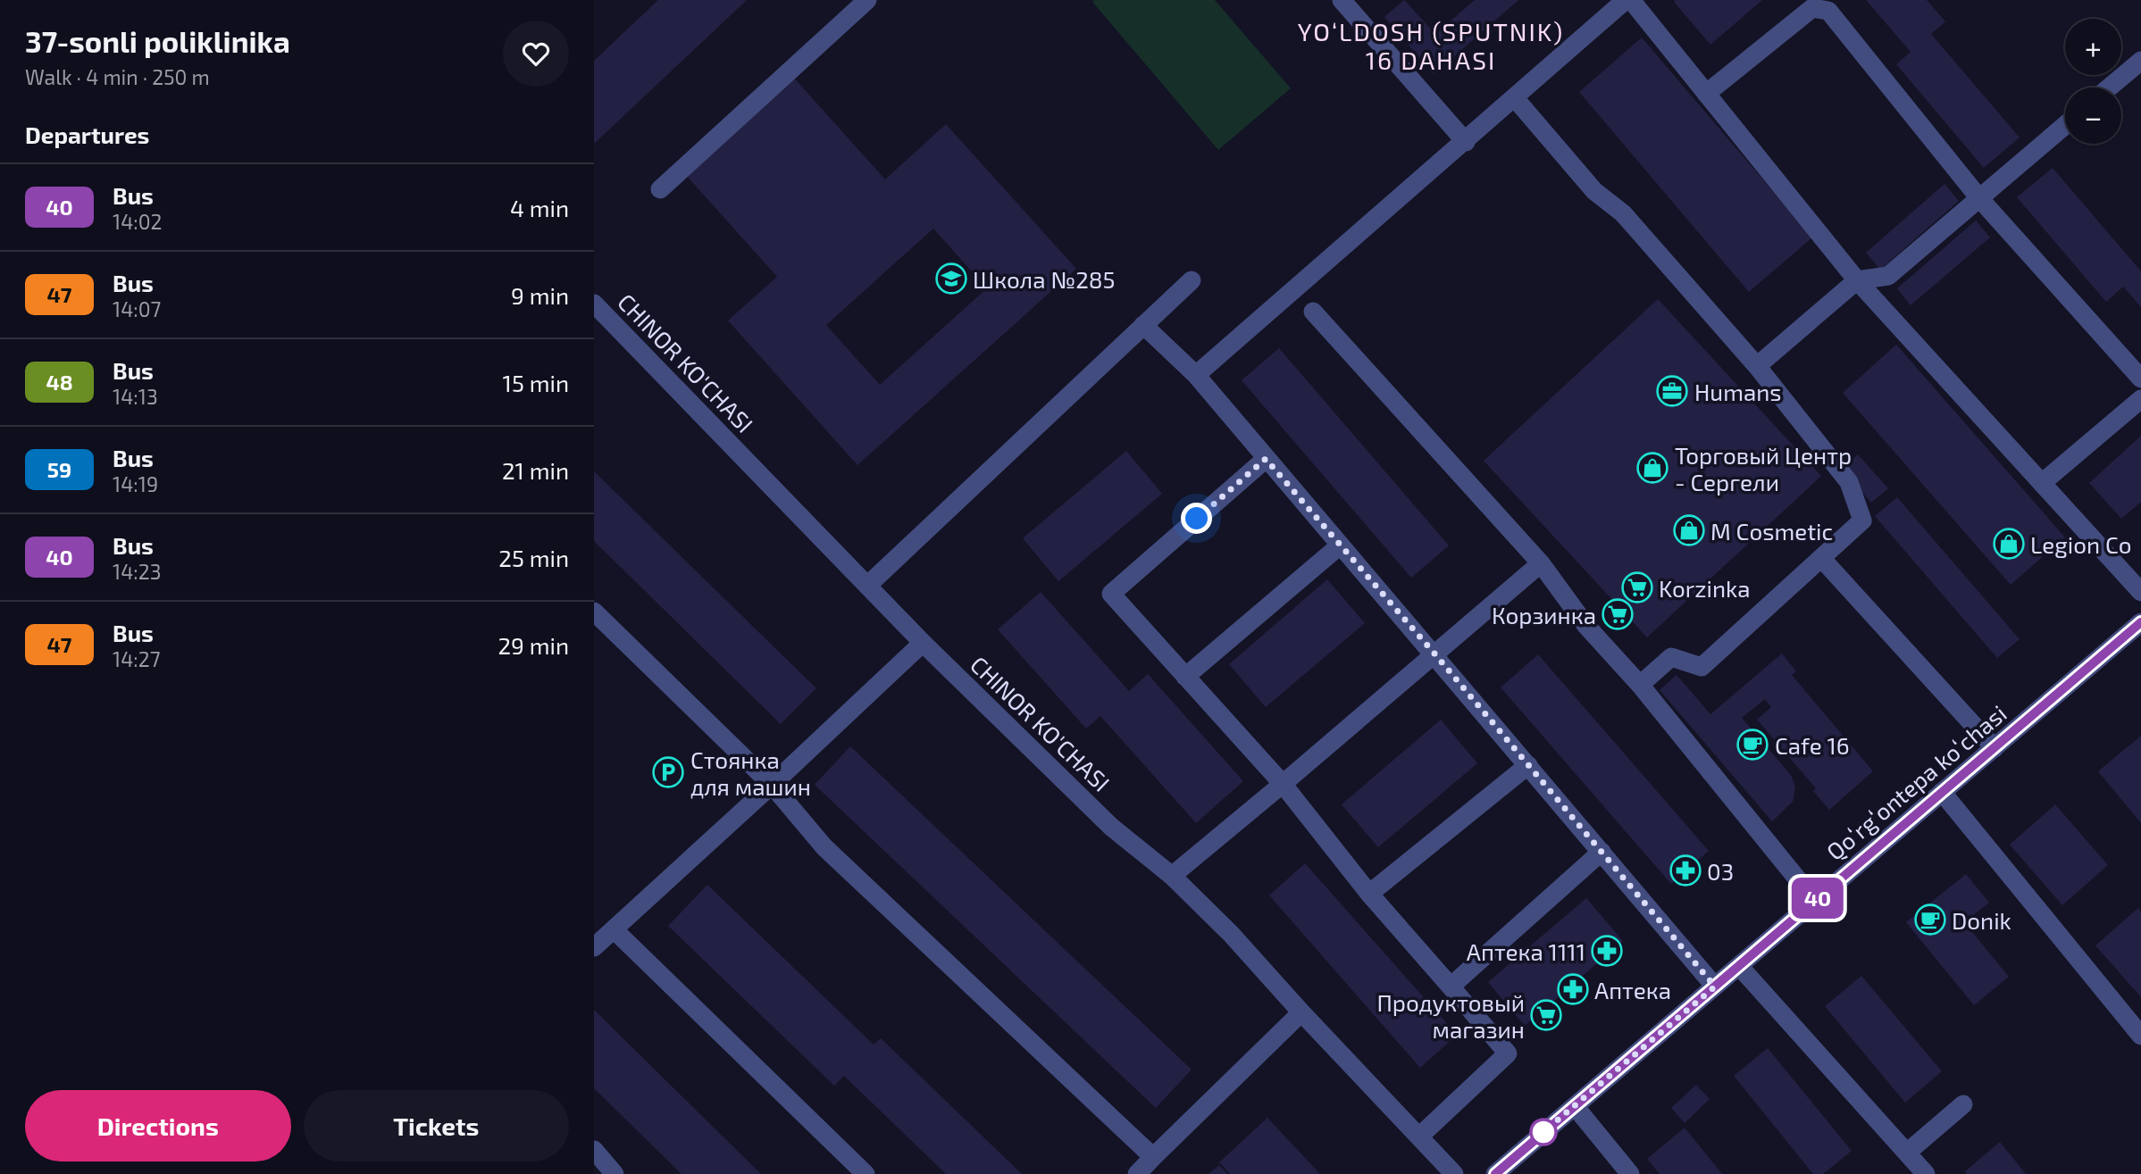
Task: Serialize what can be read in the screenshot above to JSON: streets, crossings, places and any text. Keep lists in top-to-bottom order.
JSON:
{
  "streets": {
    "street": ["CHINOR KO'CHASI", "Qoʻrgʻontepa koʻchasi"]
  },
  "districts": ["YO‘LDOSH (SPUTNIK) 16 DAHASI"],
  "places": {
    "school or university": ["Школа №285"],
    "office": ["Humans"],
    "shop": ["Торговый Центр - Сергели", "M Cosmetic", "Legion Co"],
    "supermarket": ["Korzinka", "Корзинка", "Продуктовый магазин"],
    "cafe": ["Cafe 16", "Donik"],
    "parking": ["Стоянка для машин"],
    "pharmacy": ["03", "Аптека 1111", "Аптека"]
  },
  "lines": ["bus line 40"],
  "page": {
    "heading": [
      ["37-sonli poliklinika", "Walk · 4 min · 250 m"],
      "Departures"
    ],
    "on_map": "40",
    "map_buttons": ["+", "−"],
    "list": [
      {
        "mark": "40",
        "name": "Bus",
        "note": "14:02",
        "value": "4 min"
      },
      {
        "mark": "47",
        "name": "Bus",
        "note": "14:07",
        "value": "9 min"
      },
      {
        "mark": "48",
        "name": "Bus",
        "note": "14:13",
        "value": "15 min"
      },
      {
        "mark": "59",
        "name": "Bus",
        "note": "14:19",
        "value": "21 min"
      },
      {
        "mark": "40",
        "name": "Bus",
        "note": "14:23",
        "value": "25 min"
      },
      {
        "mark": "47",
        "name": "Bus",
        "note": "14:27",
        "value": "29 min"
      }
    ],
    "buttons": ["Directions", "Tickets"]
  }
}
